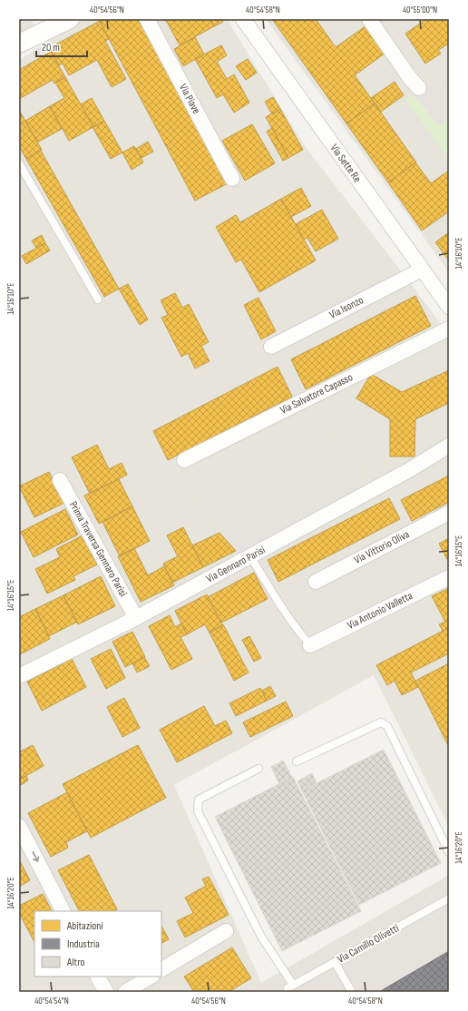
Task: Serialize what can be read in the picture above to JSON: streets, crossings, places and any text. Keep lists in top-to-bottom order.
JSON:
{
  "streets": {
    "street": [
      "Via Piave",
      "Via Sette Re",
      "Via Isonzo",
      "Via Salvatore Capasso",
      "Via Vittorio Oliva",
      "Prima Traversa Gennaro Parisi",
      "Via Gennaro Parisi",
      "Via Antonio Valletta"
    ],
    "lane": ["Via Camillo Olivetti"]
  },
  "crossings": [
    ["Via Sette Re", "Via Isonzo"],
    ["Prima Traversa Gennaro Parisi", "Via Gennaro Parisi"]
  ],
  "legend": ["Abitazioni", "Industria", "Altro"],
  "scale_bar": "20 m",
  "coordinates": [
    "40°54'56\"N",
    "40°54'58\"N",
    "40°55'00\"N",
    "14°16'10\"E",
    "14°16'15\"E",
    "14°16'20\"E",
    "40°54'54\"N"
  ]
}
